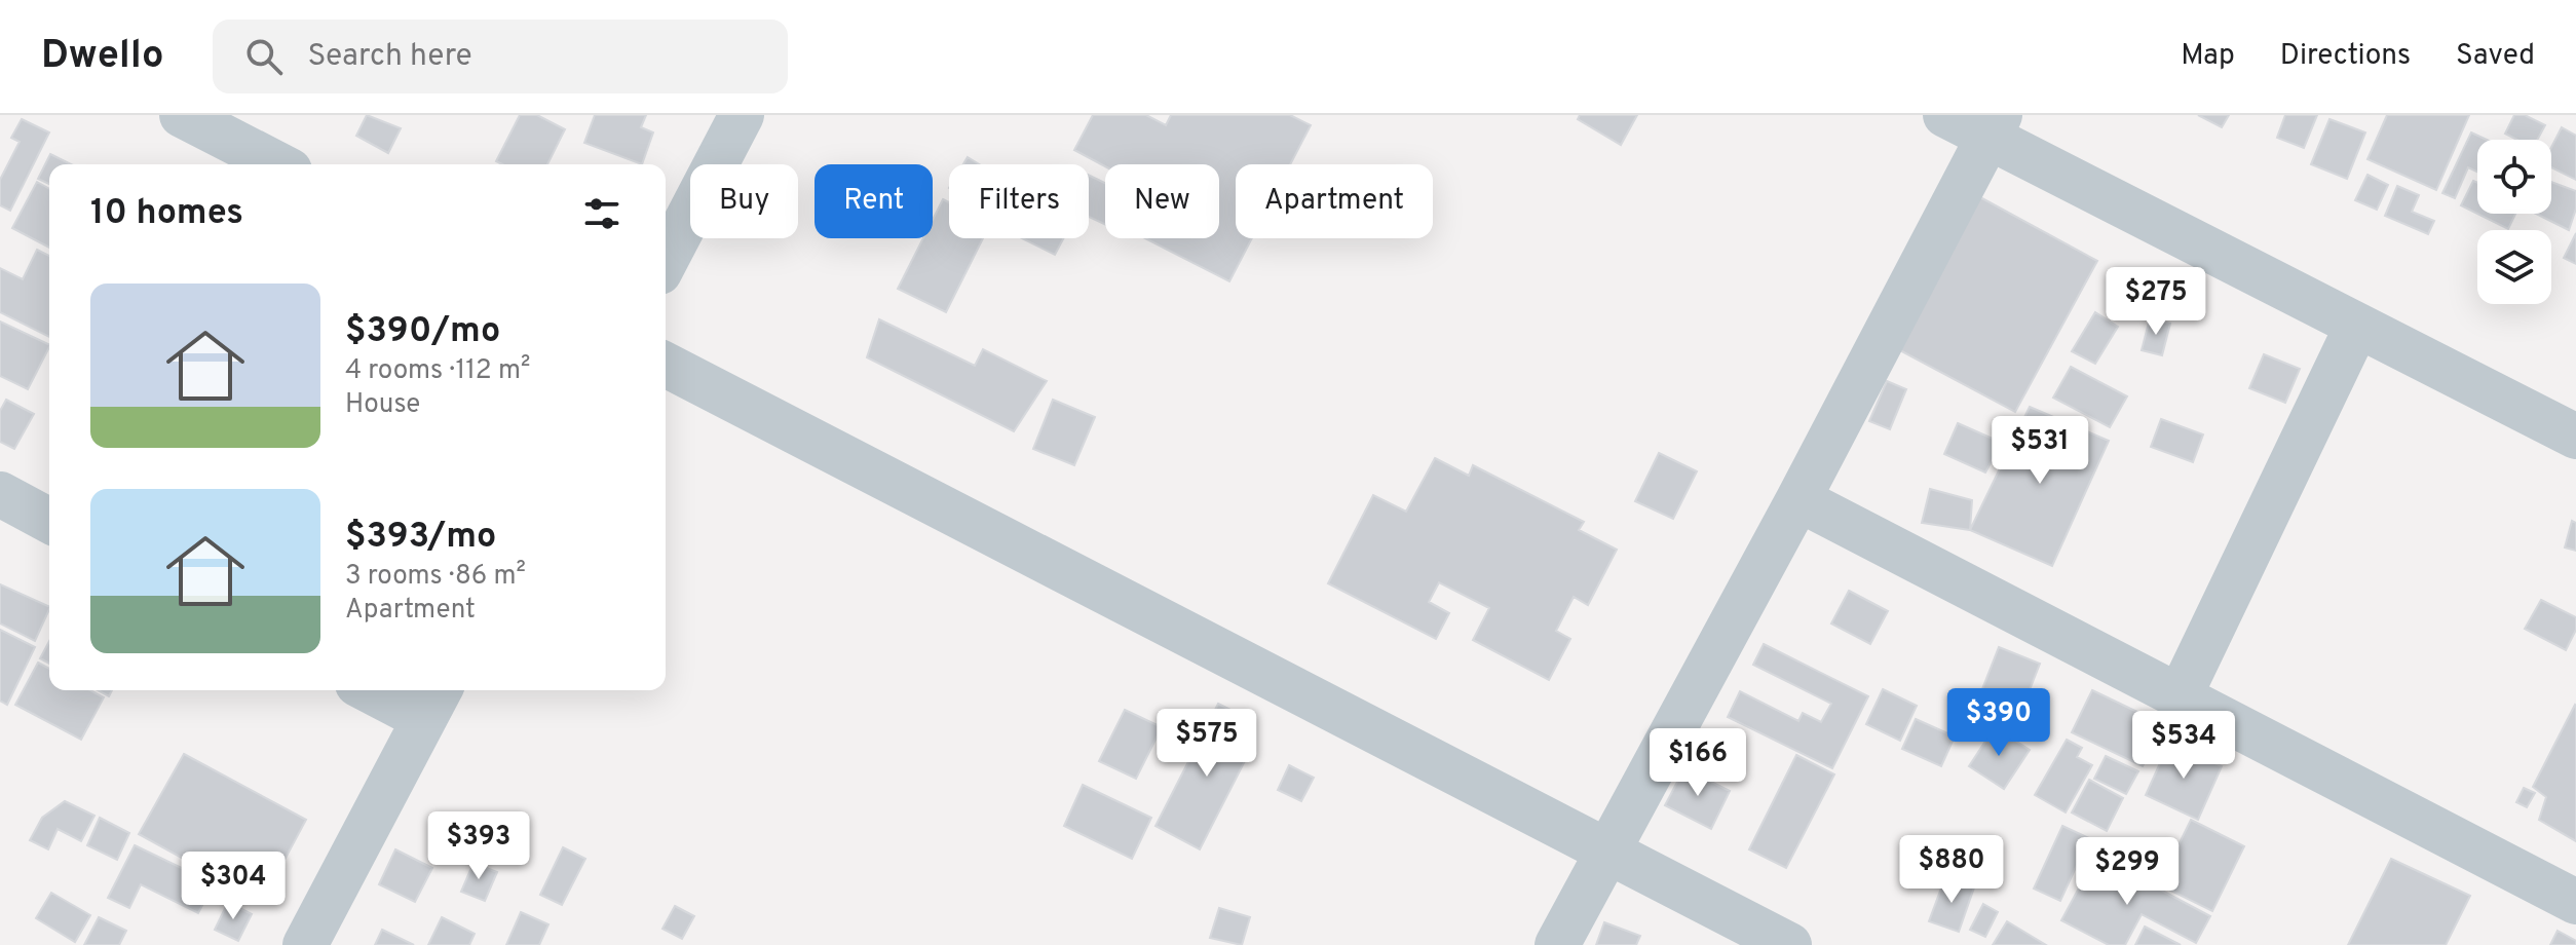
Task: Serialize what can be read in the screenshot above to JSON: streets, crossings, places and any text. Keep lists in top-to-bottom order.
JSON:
{
  "page": {
    "header": "Dwello",
    "search": "Search here",
    "nav": ["Map", "Directions", "Saved"],
    "chip": [
      "Buy",
      "Rent",
      "Filters",
      "New",
      "Apartment"
    ],
    "heading": "10 homes",
    "list": [
      {
        "name": "$390/mo",
        "note": "4 rooms · 112 m² · House"
      },
      {
        "name": "$393/mo",
        "note": "3 rooms · 86 m² · Apartment"
      }
    ],
    "price": [
      "$275",
      "$531",
      "$390",
      "$575",
      "$534",
      "$166",
      "$393",
      "$880",
      "$299",
      "$304"
    ]
  }
}
